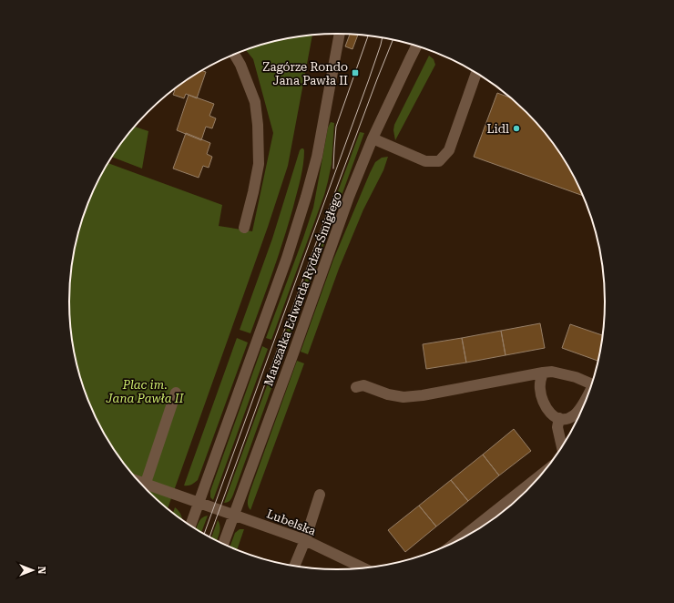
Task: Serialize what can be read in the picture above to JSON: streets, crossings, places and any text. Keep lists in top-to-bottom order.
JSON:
{
  "streets": {
    "street": ["Marszałka Edwarda Rydza-Śmigłego", "Lubelska"]
  },
  "crossings": [
    ["Marszałka Edwarda Rydza-Śmigłego", "Lubelska"]
  ],
  "parks": ["Plac im. Jana Pawła II"],
  "places": {
    "transit": ["Zagórze Rondo Jana Pawła II"],
    "other": ["Lidl"]
  },
  "north": "right"
}
